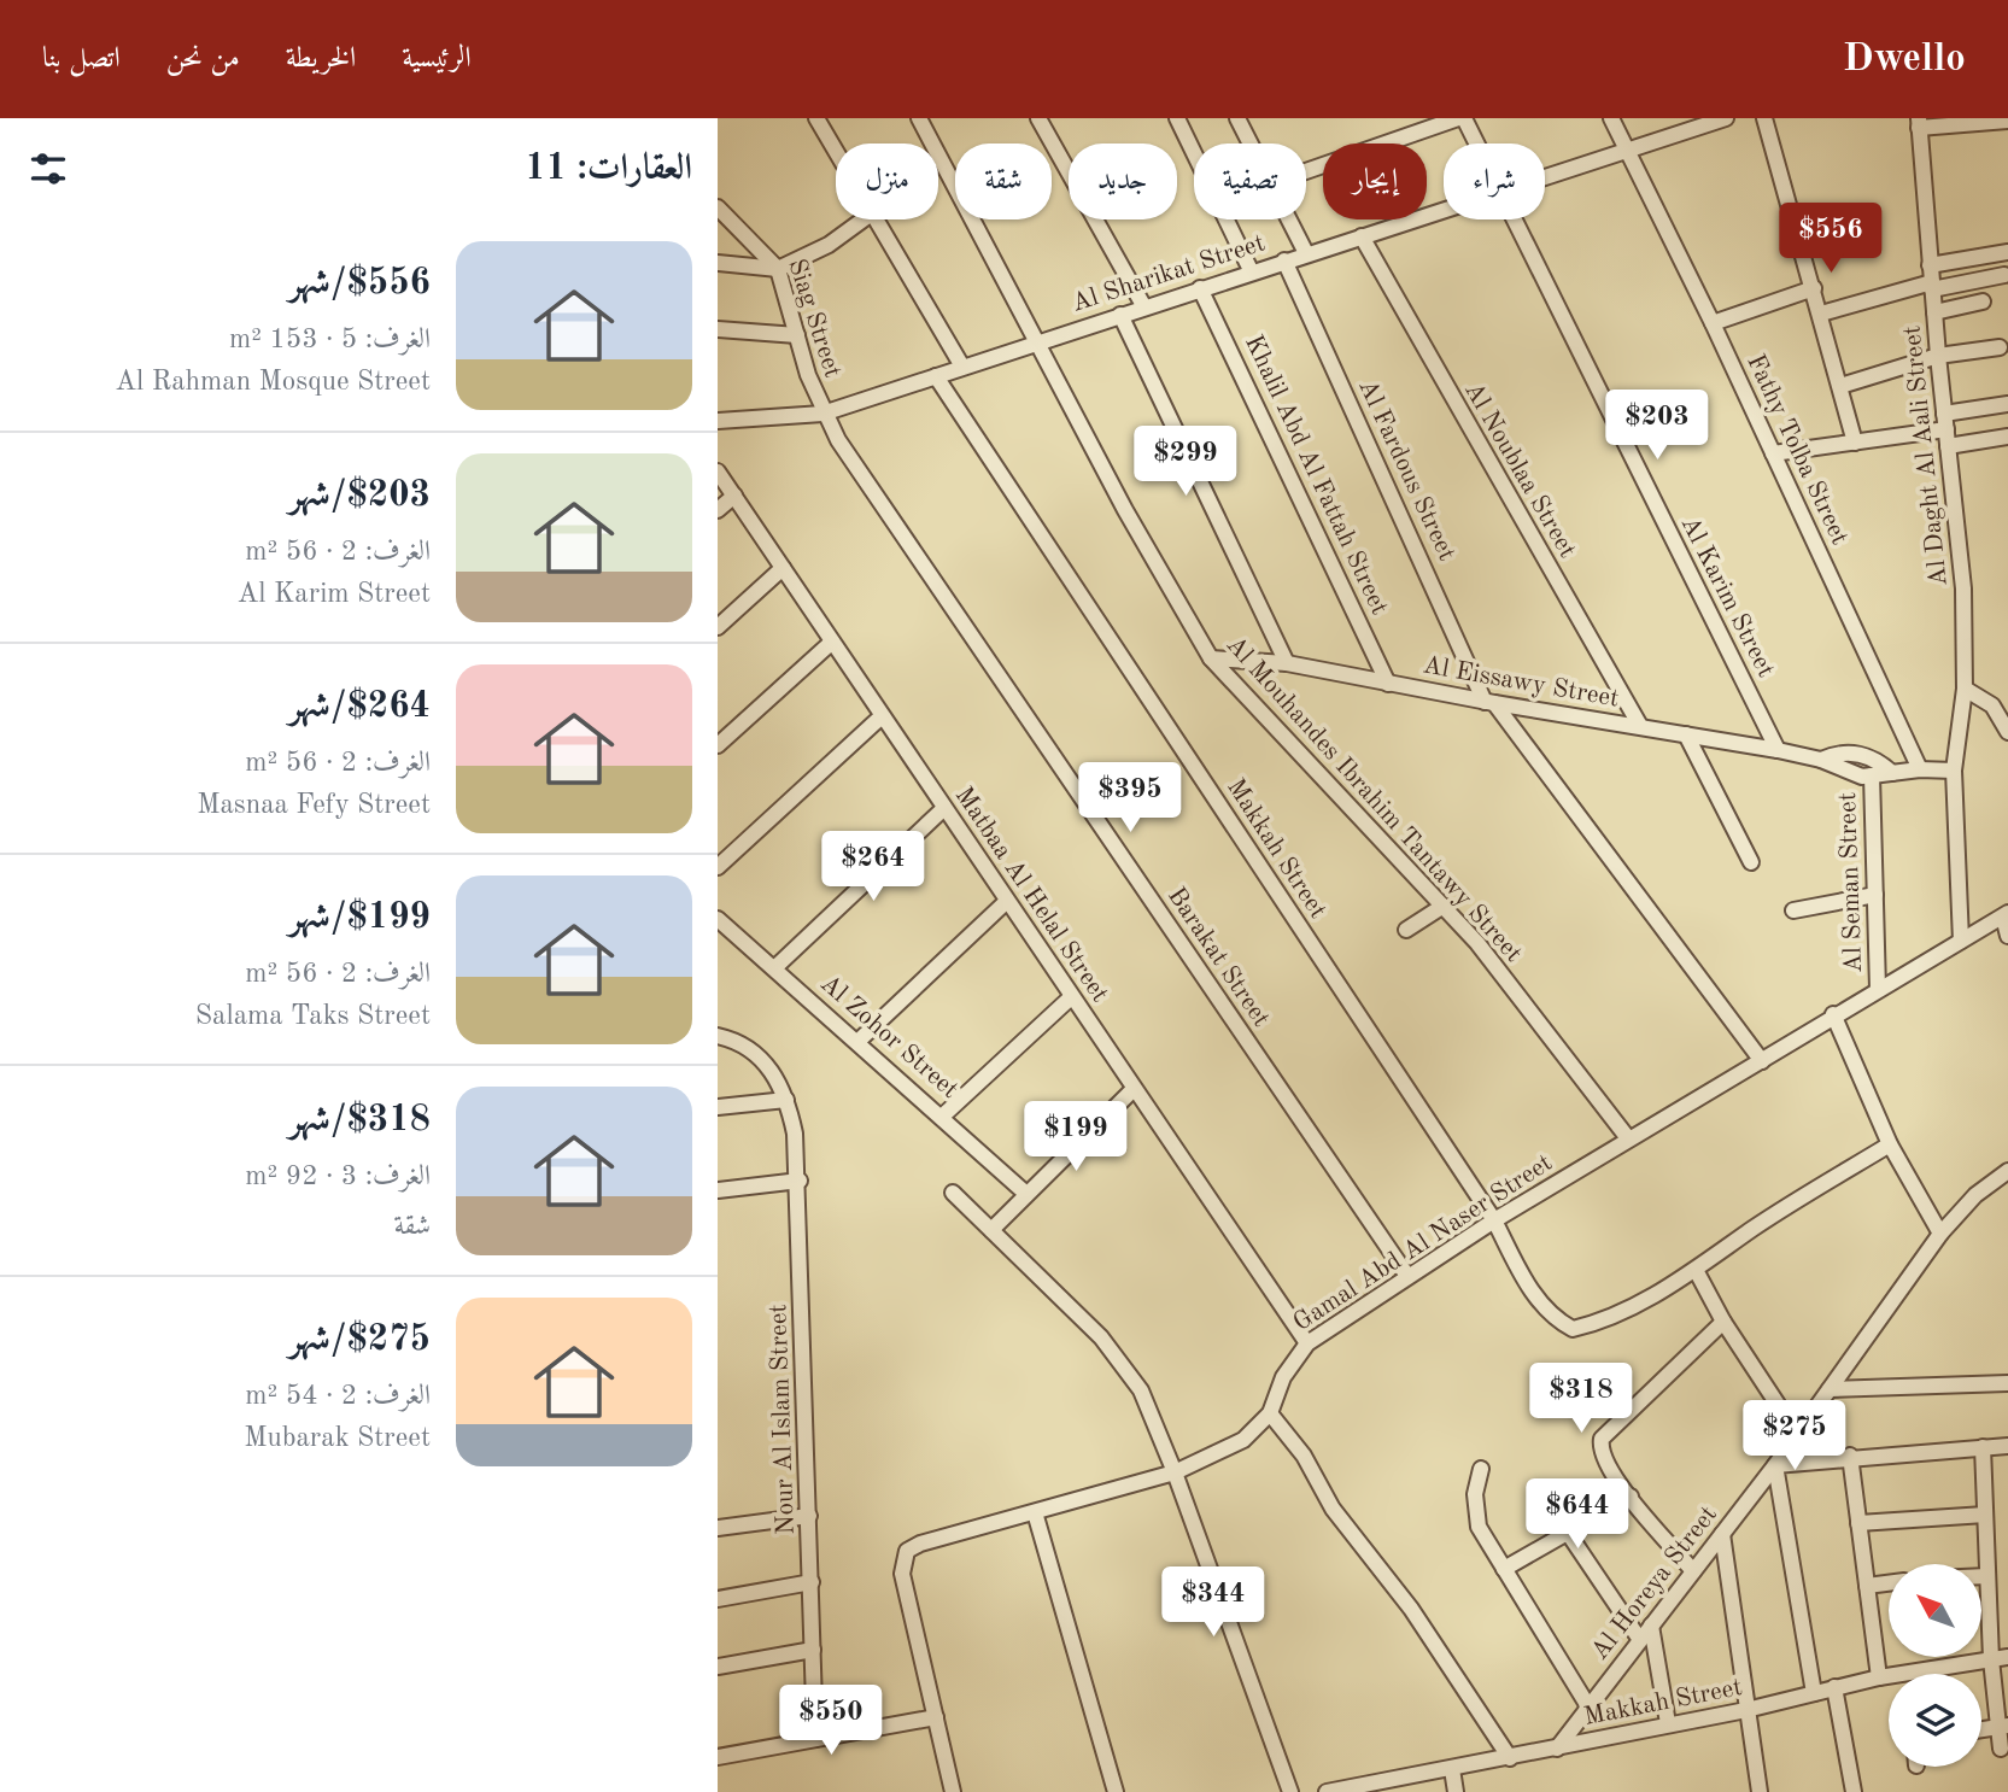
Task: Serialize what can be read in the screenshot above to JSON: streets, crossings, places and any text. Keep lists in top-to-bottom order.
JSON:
{
  "streets": {
    "street": [
      "Al Sharikat Street",
      "Siag Street",
      "Fathy Tolba Street",
      "Al Daght Al Aali Street",
      "Al Fardous Street",
      "Al Noublaa Street",
      "Khalil Abd Al Fattah Street",
      "Al Karim Street",
      "Al Eissawy Street",
      "Al Mouhandes Ibrahim Tantawy Street",
      "Makkah Street",
      "Al Seman Street",
      "Matbaa Al Helal Street",
      "Barakat Street",
      "Al Zohor Street",
      "Gamal Abd Al Naser Street",
      "Nour Al Islam Street",
      "Al Horeya Street"
    ]
  },
  "crossings": [
    ["Al Sharikat Street", "Siag Street"],
    ["Al Sharikat Street", "Fathy Tolba Street"],
    ["Al Sharikat Street", "Al Fardous Street"],
    ["Al Sharikat Street", "Al Noublaa Street"],
    ["Al Sharikat Street", "Khalil Abd Al Fattah Street"],
    ["Al Sharikat Street", "Al Mouhandes Ibrahim Tantawy Street"],
    ["Al Sharikat Street", "Makkah Street"],
    ["Al Sharikat Street", "Barakat Street"],
    ["Siag Street", "Barakat Street"],
    ["Fathy Tolba Street", "Al Eissawy Street"],
    ["Al Daght Al Aali Street", "Al Eissawy Street"],
    ["Al Daght Al Aali Street", "Gamal Abd Al Naser Street"],
    ["Al Fardous Street", "Al Eissawy Street"],
    ["Al Fardous Street", "Gamal Abd Al Naser Street"],
    ["Al Noublaa Street", "Al Eissawy Street"],
    ["Khalil Abd Al Fattah Street", "Al Eissawy Street"],
    ["Al Karim Street", "Al Eissawy Street"],
    ["Al Eissawy Street", "Al Mouhandes Ibrahim Tantawy Street"],
    ["Al Eissawy Street", "Al Seman Street"],
    ["Al Mouhandes Ibrahim Tantawy Street", "Gamal Abd Al Naser Street"],
    ["Makkah Street", "Gamal Abd Al Naser Street"],
    ["Makkah Street", "Al Horeya Street"],
    ["Al Seman Street", "Gamal Abd Al Naser Street"],
    ["Matbaa Al Helal Street", "Gamal Abd Al Naser Street"],
    ["Barakat Street", "Gamal Abd Al Naser Street"]
  ],
  "north": "top left",
  "page": {
    "header": "Dwello",
    "nav": [
      "الرئيسية",
      "الخريطة",
      "من نحن",
      "اتصل بنا"
    ],
    "heading": "العقارات: 11",
    "chip": [
      "شراء",
      "إيجار",
      "تصفية",
      "جديد",
      "شقة",
      "منزل"
    ],
    "price": [
      "$556",
      "$203",
      "$299",
      "$395",
      "$264",
      "$199",
      "$318",
      "$275",
      "$644",
      "$344",
      "$550"
    ],
    "list": [
      {
        "name": "$556/شهر",
        "note": "الغرف: 5 · 153 m² · Al Rahman Mosque Street"
      },
      {
        "name": "$203/شهر",
        "note": "الغرف: 2 · 56 m² · Al Karim Street"
      },
      {
        "name": "$264/شهر",
        "note": "الغرف: 2 · 56 m² · Masnaa Fefy Street"
      },
      {
        "name": "$199/شهر",
        "note": "الغرف: 2 · 56 m² · Salama Taks Street"
      },
      {
        "name": "$318/شهر",
        "note": "الغرف: 3 · 92 m² · شقة"
      },
      {
        "name": "$275/شهر",
        "note": "الغرف: 2 · 54 m² · Mubarak Street"
      }
    ]
  }
}
